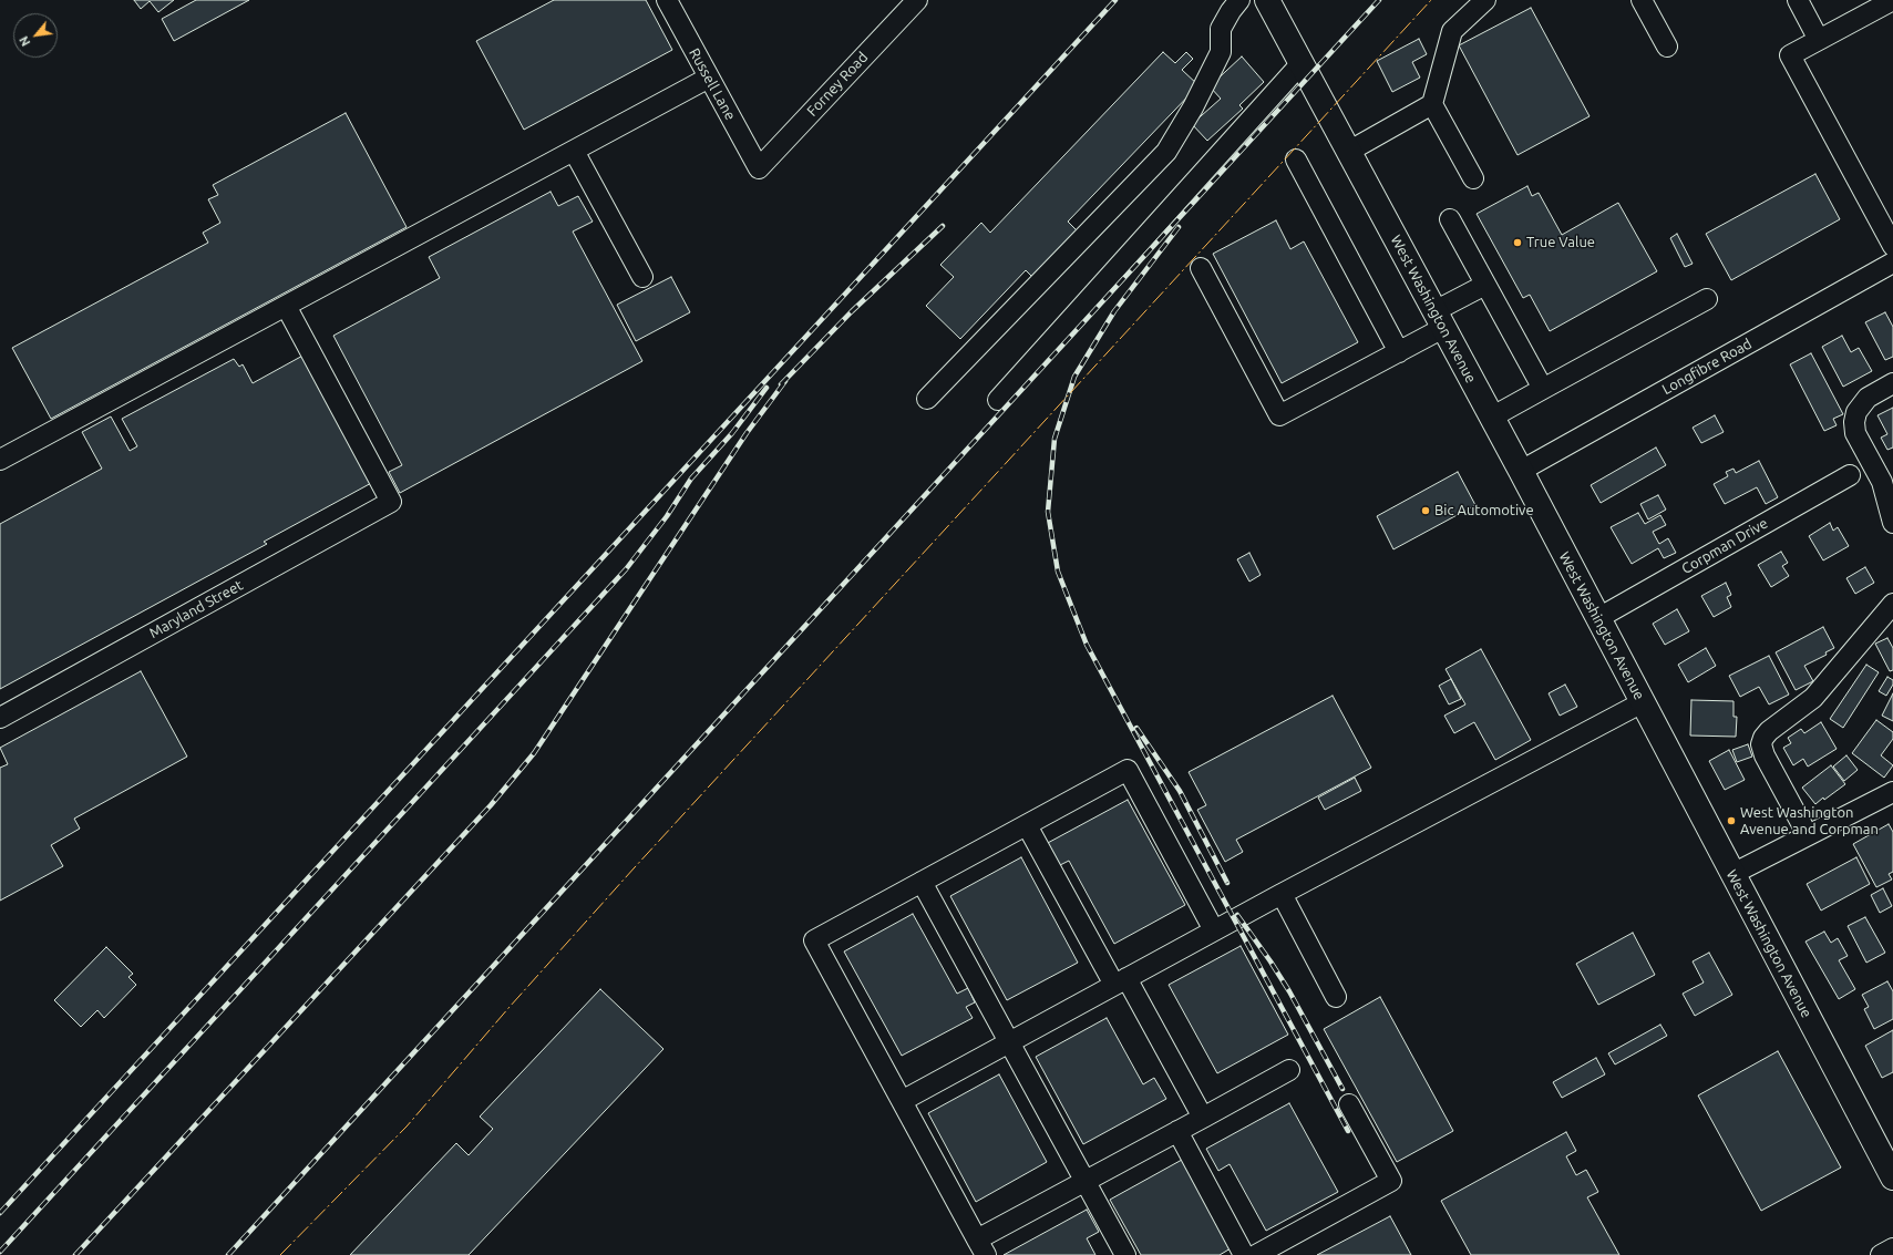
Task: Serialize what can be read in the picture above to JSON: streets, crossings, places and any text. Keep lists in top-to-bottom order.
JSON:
{
  "streets": {
    "main road": ["West Washington Avenue"],
    "street": [
      "Russell Lane",
      "Forney Road",
      "Longfibre Road",
      "Corpman Drive",
      "Maryland Street"
    ]
  },
  "crossings": [
    ["Russell Lane", "Forney Road"],
    ["West Washington Avenue", "Longfibre Road"],
    ["West Washington Avenue", "Corpman Drive"]
  ],
  "places": ["True Value", "Bic Automotive", "West Washington Avenue and Corpman"],
  "north": "bottom left"
}
